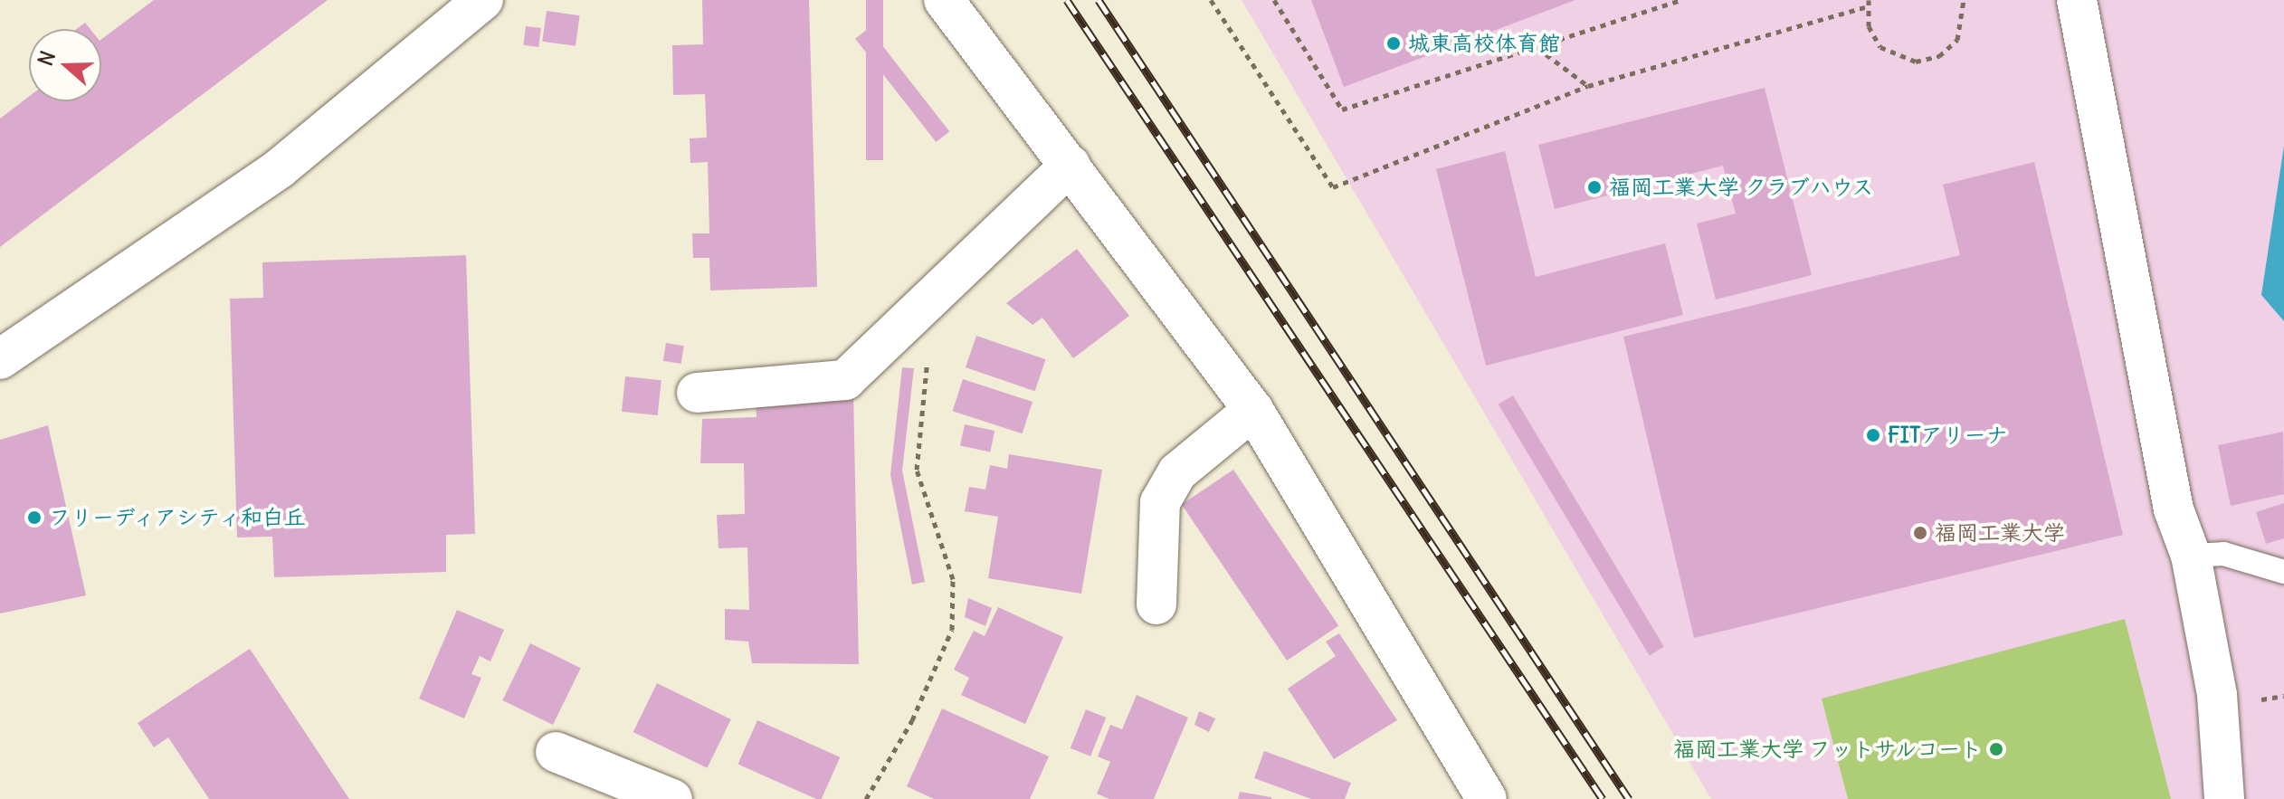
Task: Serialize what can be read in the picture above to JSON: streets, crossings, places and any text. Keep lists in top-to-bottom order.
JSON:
{
  "places": [
    "城東高校体育館",
    "福岡工業大学 クラブハウス",
    "FITアリーナ",
    "フリーディアシティ和白丘",
    "福岡工業大学",
    "福岡工業大学 フットサルコート"
  ],
  "north": "left"
}
